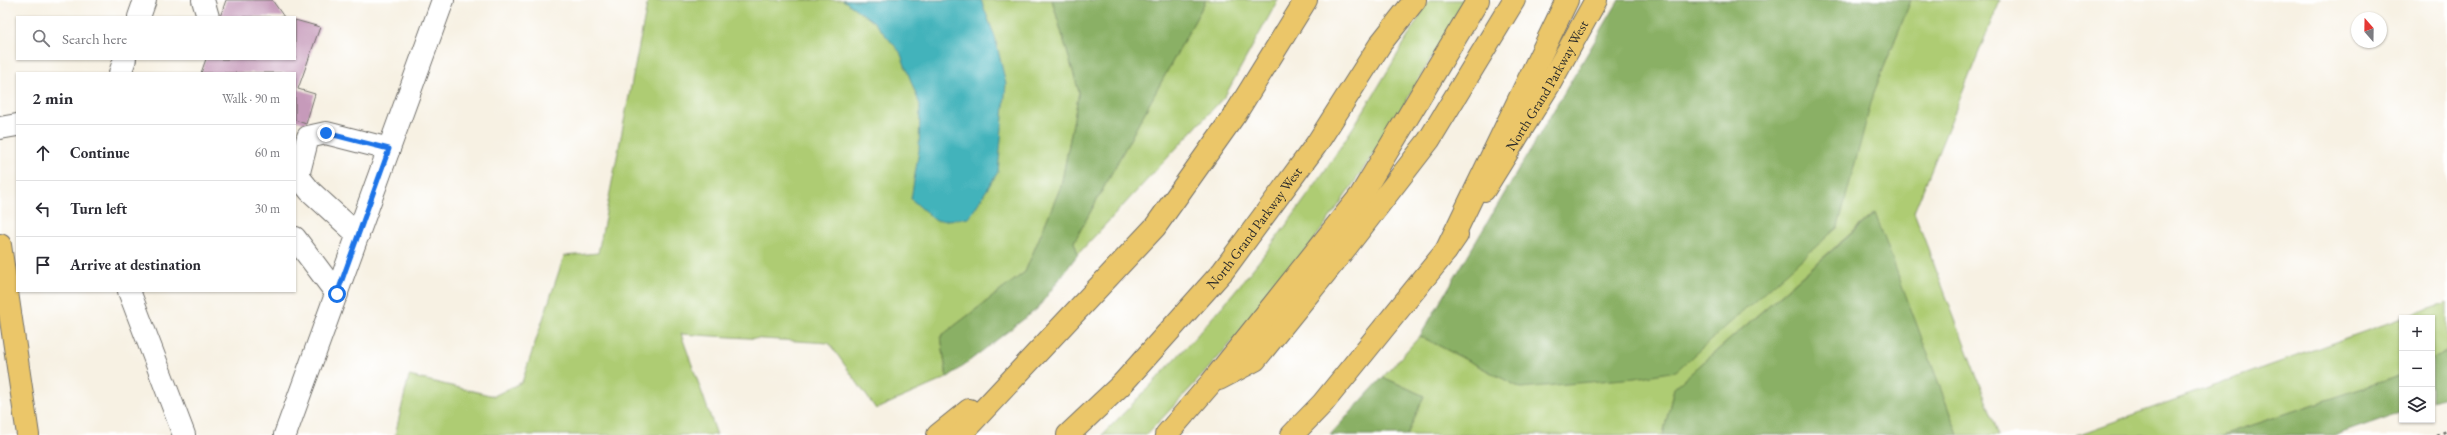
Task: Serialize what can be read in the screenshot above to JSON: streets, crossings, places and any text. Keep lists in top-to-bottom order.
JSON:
{
  "streets": {
    "main road": ["North Grand Parkway West"]
  },
  "north": "top",
  "page": {
    "search": "Search here",
    "heading": ["2 min", "Walk · 90 m"],
    "list": [
      ["Continue", "60 m"],
      ["Turn left", "30 m"],
      "Arrive at destination"
    ],
    "map_buttons": ["+", "−"]
  }
}
